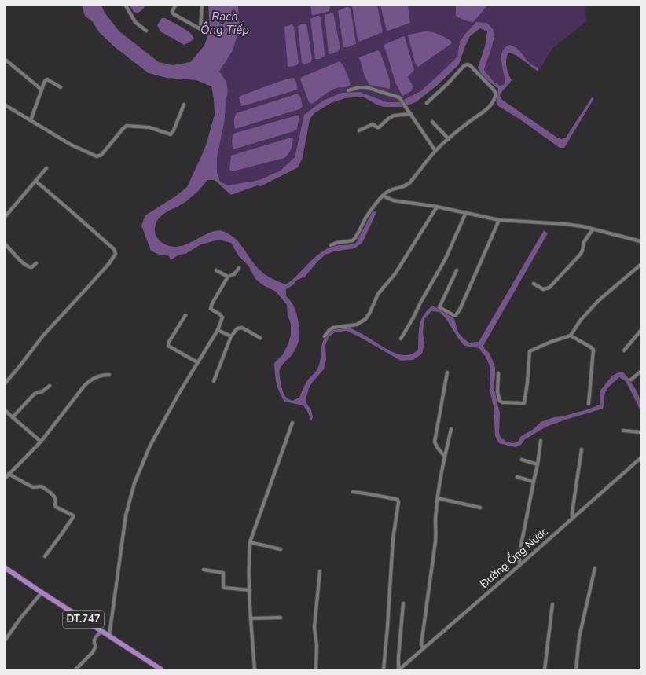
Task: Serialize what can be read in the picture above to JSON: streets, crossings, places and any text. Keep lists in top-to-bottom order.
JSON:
{
  "streets": {
    "main road": ["ĐT.747"],
    "street": ["Đường Ống Nước"]
  },
  "water": ["Rạch Ông Tiếp"]
}
